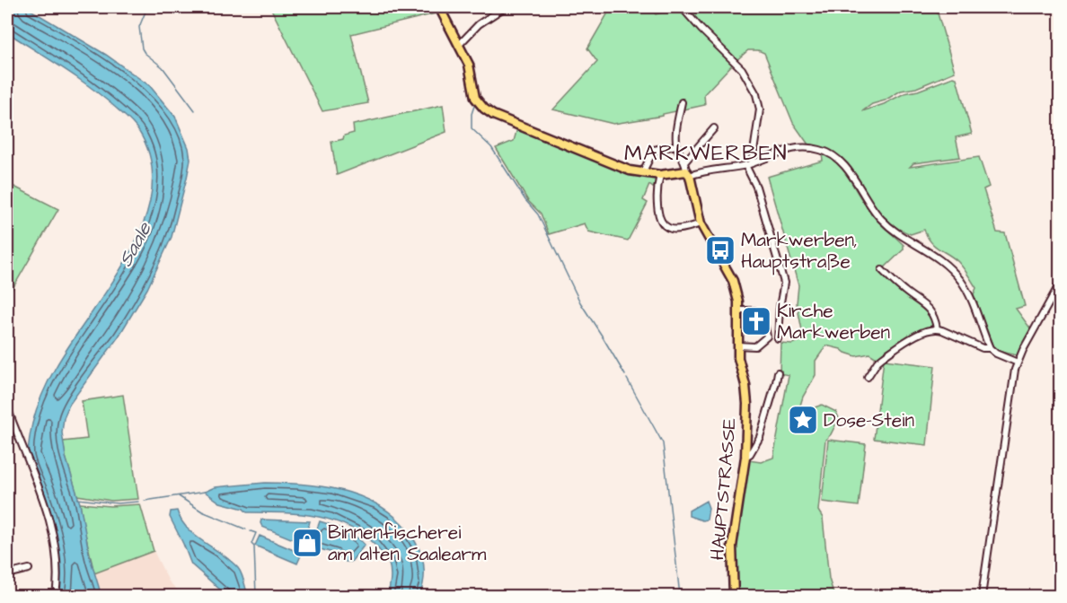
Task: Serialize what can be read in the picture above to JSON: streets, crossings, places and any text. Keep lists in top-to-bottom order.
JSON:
{
  "streets": {
    "main road": ["HAUPTSTRASSE"]
  },
  "districts": ["MARKWERBEN"],
  "water": ["Saale"],
  "places": {
    "bus stop": ["Markwerben, Hauptstraße"],
    "church": ["Kirche Markwerben"],
    "place": ["Dose-Stein"],
    "shop": ["Binnenfischerei am alten Saalearm"]
  }
}
